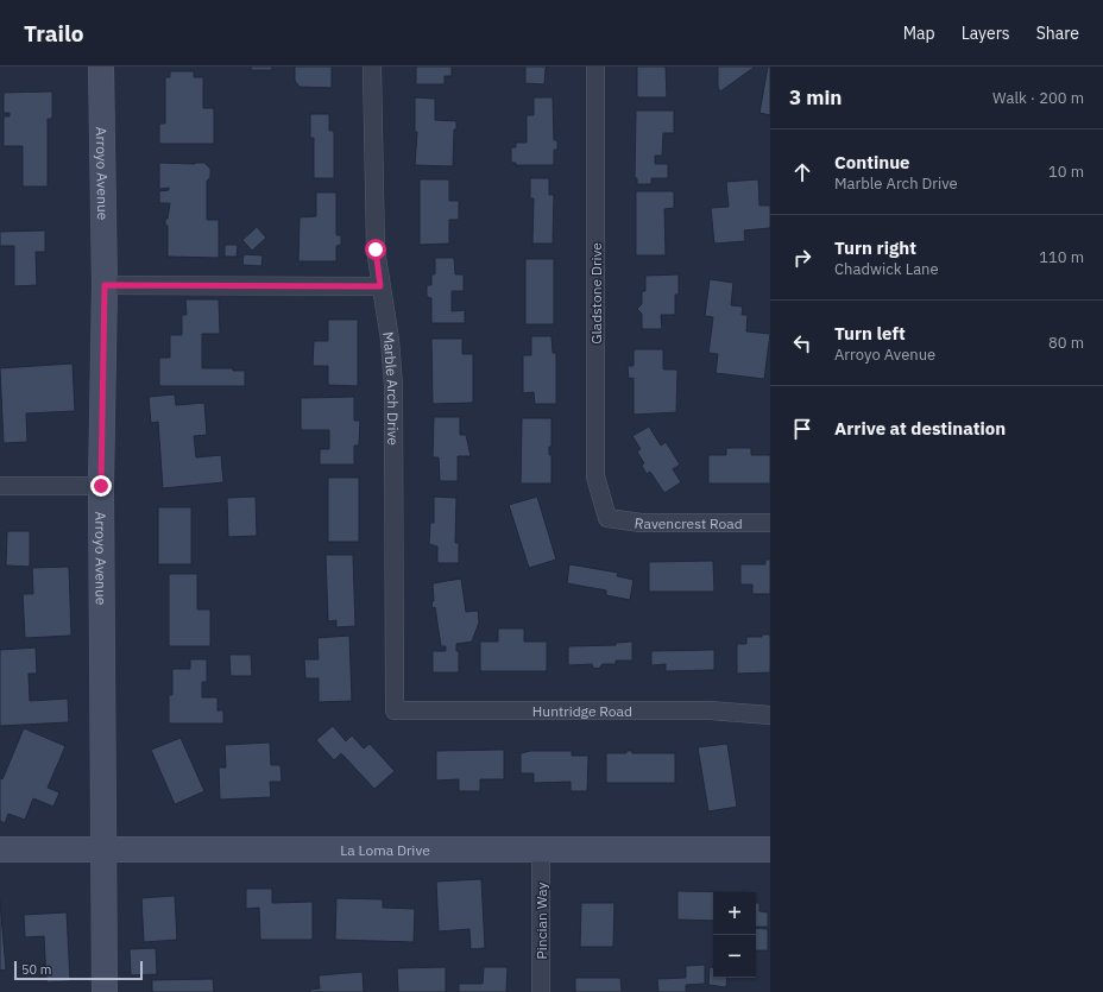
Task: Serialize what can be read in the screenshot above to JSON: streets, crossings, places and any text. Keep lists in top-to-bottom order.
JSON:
{
  "streets": {
    "street": [
      "Arroyo Avenue",
      "Gladstone Drive",
      "Marble Arch Drive",
      "Ravencrest Road",
      "Huntridge Road",
      "La Loma Drive",
      "Pincian Way"
    ]
  },
  "crossings": [
    ["Arroyo Avenue", "La Loma Drive"],
    ["Gladstone Drive", "Ravencrest Road"],
    ["Marble Arch Drive", "Huntridge Road"],
    ["La Loma Drive", "Pincian Way"]
  ],
  "scale_bar": "50 m",
  "page": {
    "header": "Trailo",
    "nav": ["Map", "Layers", "Share"],
    "heading": ["3 min", "Walk · 200 m"],
    "list": [
      ["Continue", "Marble Arch Drive", "10 m"],
      ["Turn right", "Chadwick Lane", "110 m"],
      ["Turn left", "Arroyo Avenue", "80 m"],
      "Arrive at destination"
    ],
    "map_buttons": ["+", "−"],
    "scale": "50 m"
  }
}
